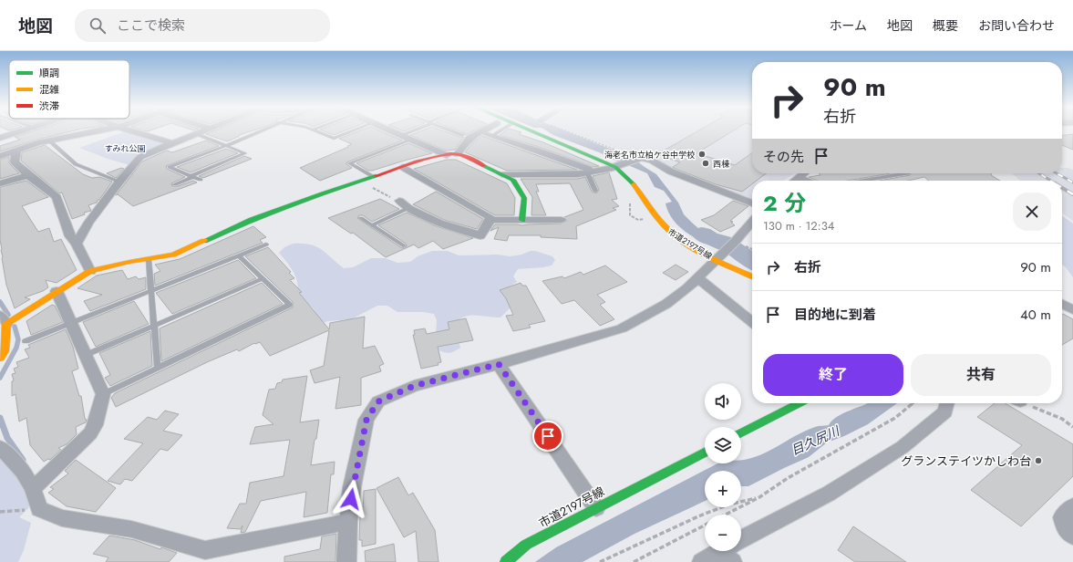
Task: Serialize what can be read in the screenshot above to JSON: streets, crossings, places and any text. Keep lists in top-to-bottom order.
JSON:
{
  "streets": {
    "street": ["市道2197号線"]
  },
  "water": ["目久尻川"],
  "parks": ["すみれ公園"],
  "places": ["海老名市立柏ケ谷中学校", "西棟", "グランステイツかしわ台"],
  "legend": ["順調", "混雑", "渋滞"],
  "page": {
    "header": "地図",
    "search": "ここで検索",
    "nav": [
      "ホーム",
      "地図",
      "概要",
      "お問い合わせ"
    ],
    "turn": ["90 m", "右折"],
    "then": "その先",
    "heading": ["2 分", "130 m · 12:34"],
    "list": [
      {
        "name": "右折",
        "value": "90 m"
      },
      {
        "name": "目的地に到着",
        "value": "40 m"
      }
    ],
    "buttons": ["終了", "共有"],
    "map_buttons": ["+", "−"]
  }
}
